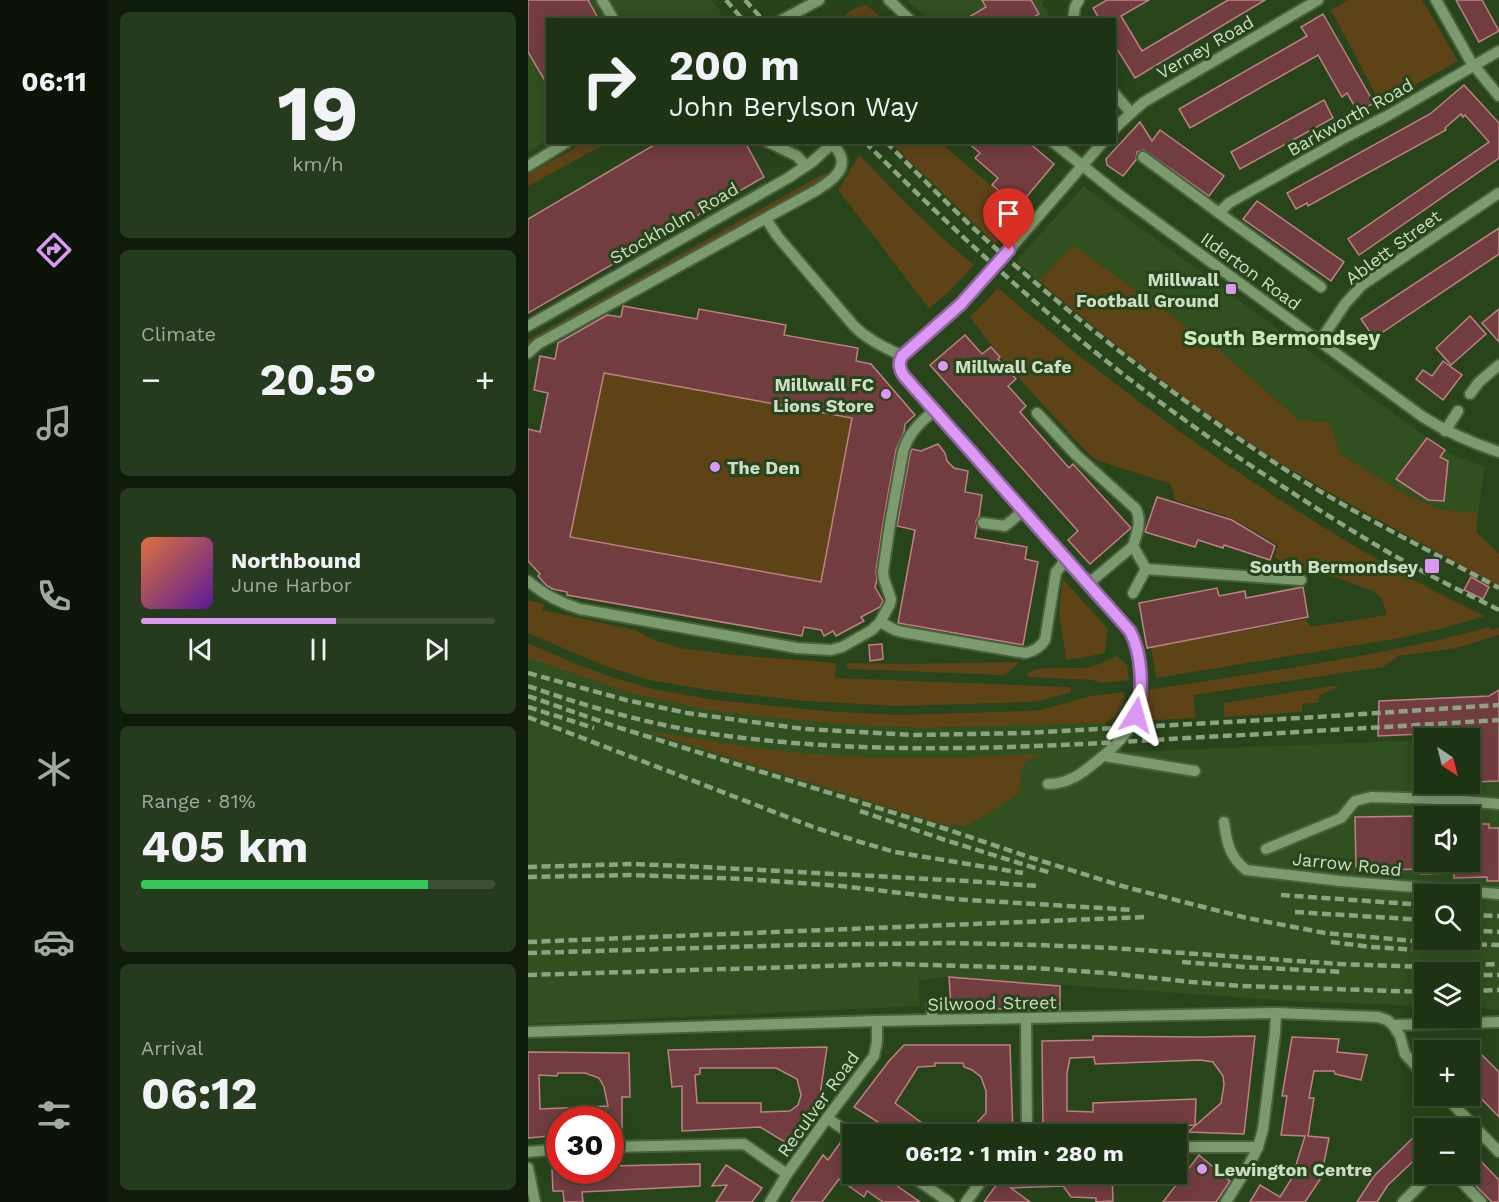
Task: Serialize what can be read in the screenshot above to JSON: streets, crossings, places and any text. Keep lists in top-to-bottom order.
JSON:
{
  "streets": {
    "street": [
      "Verney Road",
      "Barkworth Road",
      "Stockholm Road",
      "Ablett Street",
      "Ilderton Road",
      "Jarrow Road",
      "Silwood Street",
      "Reculver Road"
    ]
  },
  "crossings": [
    ["Ablett Street", "Ilderton Road"],
    ["Silwood Street", "Reculver Road"]
  ],
  "districts": ["South Bermondsey"],
  "places": {
    "transit": ["Millwall Football Ground", "South Bermondsey"],
    "other": [
      "Millwall Cafe",
      "Millwall FC Lions Store",
      "The Den",
      "Lewington Centre"
    ]
  },
  "north": "bottom right",
  "page": {
    "tabs": "06:11",
    "tile": [
      ["19", "km/h"],
      "Climate",
      ["Range · 81%", "405 km"],
      ["Arrival", "06:12"]
    ],
    "turn": ["200 m", "John Berylson Way"],
    "heat": ["−", "20.5°", "+"],
    "song": ["Northbound", "June Harbor"],
    "map_buttons": ["+", "−"],
    "limit": "30",
    "trip": "06:12 · 1 min · 280 m"
  }
}
